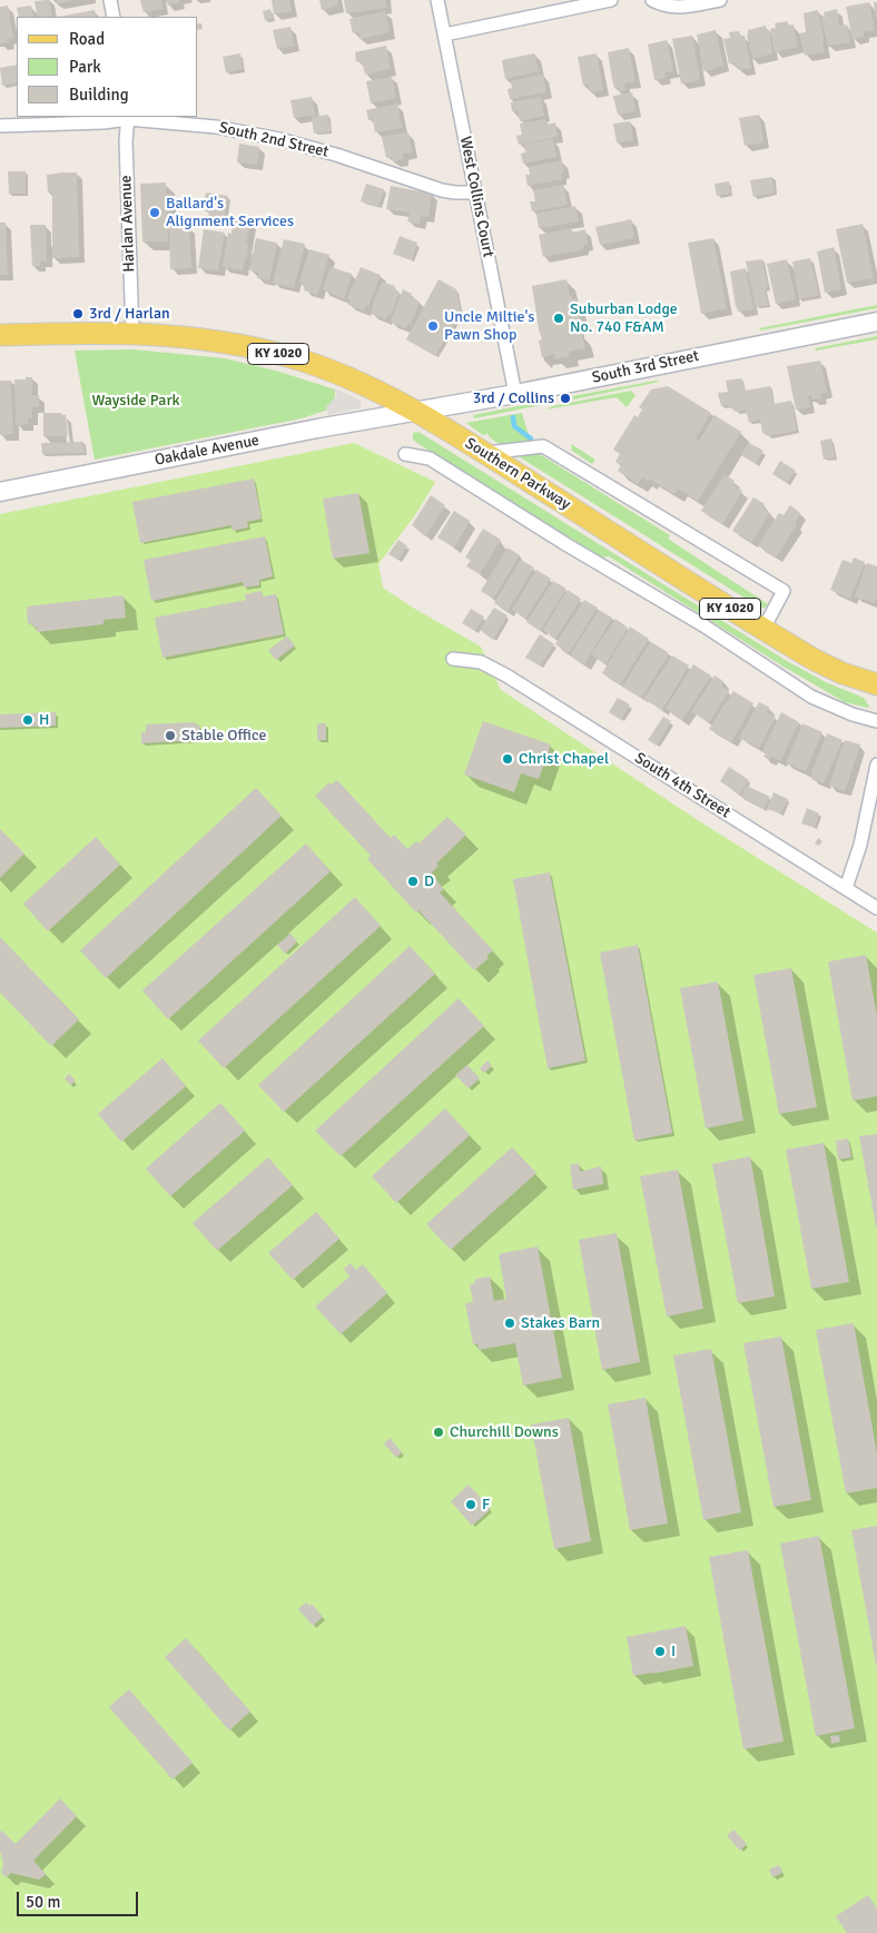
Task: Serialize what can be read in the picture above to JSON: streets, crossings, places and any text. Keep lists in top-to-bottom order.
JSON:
{
  "streets": {
    "main road": [
      "KY 1020",
      "South 3rd Street",
      "Oakdale Avenue",
      "Southern Parkway"
    ],
    "street": [
      "South 2nd Street",
      "West Collins Court",
      "Harlan Avenue",
      "South 4th Street"
    ]
  },
  "crossings": [
    ["South 2nd Street", "West Collins Court"],
    ["South 2nd Street", "Harlan Avenue"],
    ["West Collins Court", "South 3rd Street"],
    ["Harlan Avenue", "KY 1020"],
    ["Harlan Avenue", "Southern Parkway"],
    ["KY 1020", "Southern Parkway"],
    ["South 3rd Street", "Oakdale Avenue"],
    ["South 3rd Street", "Southern Parkway"],
    ["Oakdale Avenue", "Southern Parkway"]
  ],
  "parks": ["Wayside Park"],
  "places": [
    "Ballard's Alignment Services",
    "3rd / Harlan",
    "Suburban Lodge No. 740 F&AM",
    "Uncle Miltie's Pawn Shop",
    "3rd / Collins",
    "H",
    "Stable Office",
    "Christ Chapel",
    "D",
    "Stakes Barn",
    "Churchill Downs",
    "F",
    "I"
  ],
  "legend": ["Road", "Park", "Building"],
  "scale_bar": "50 m"
}
